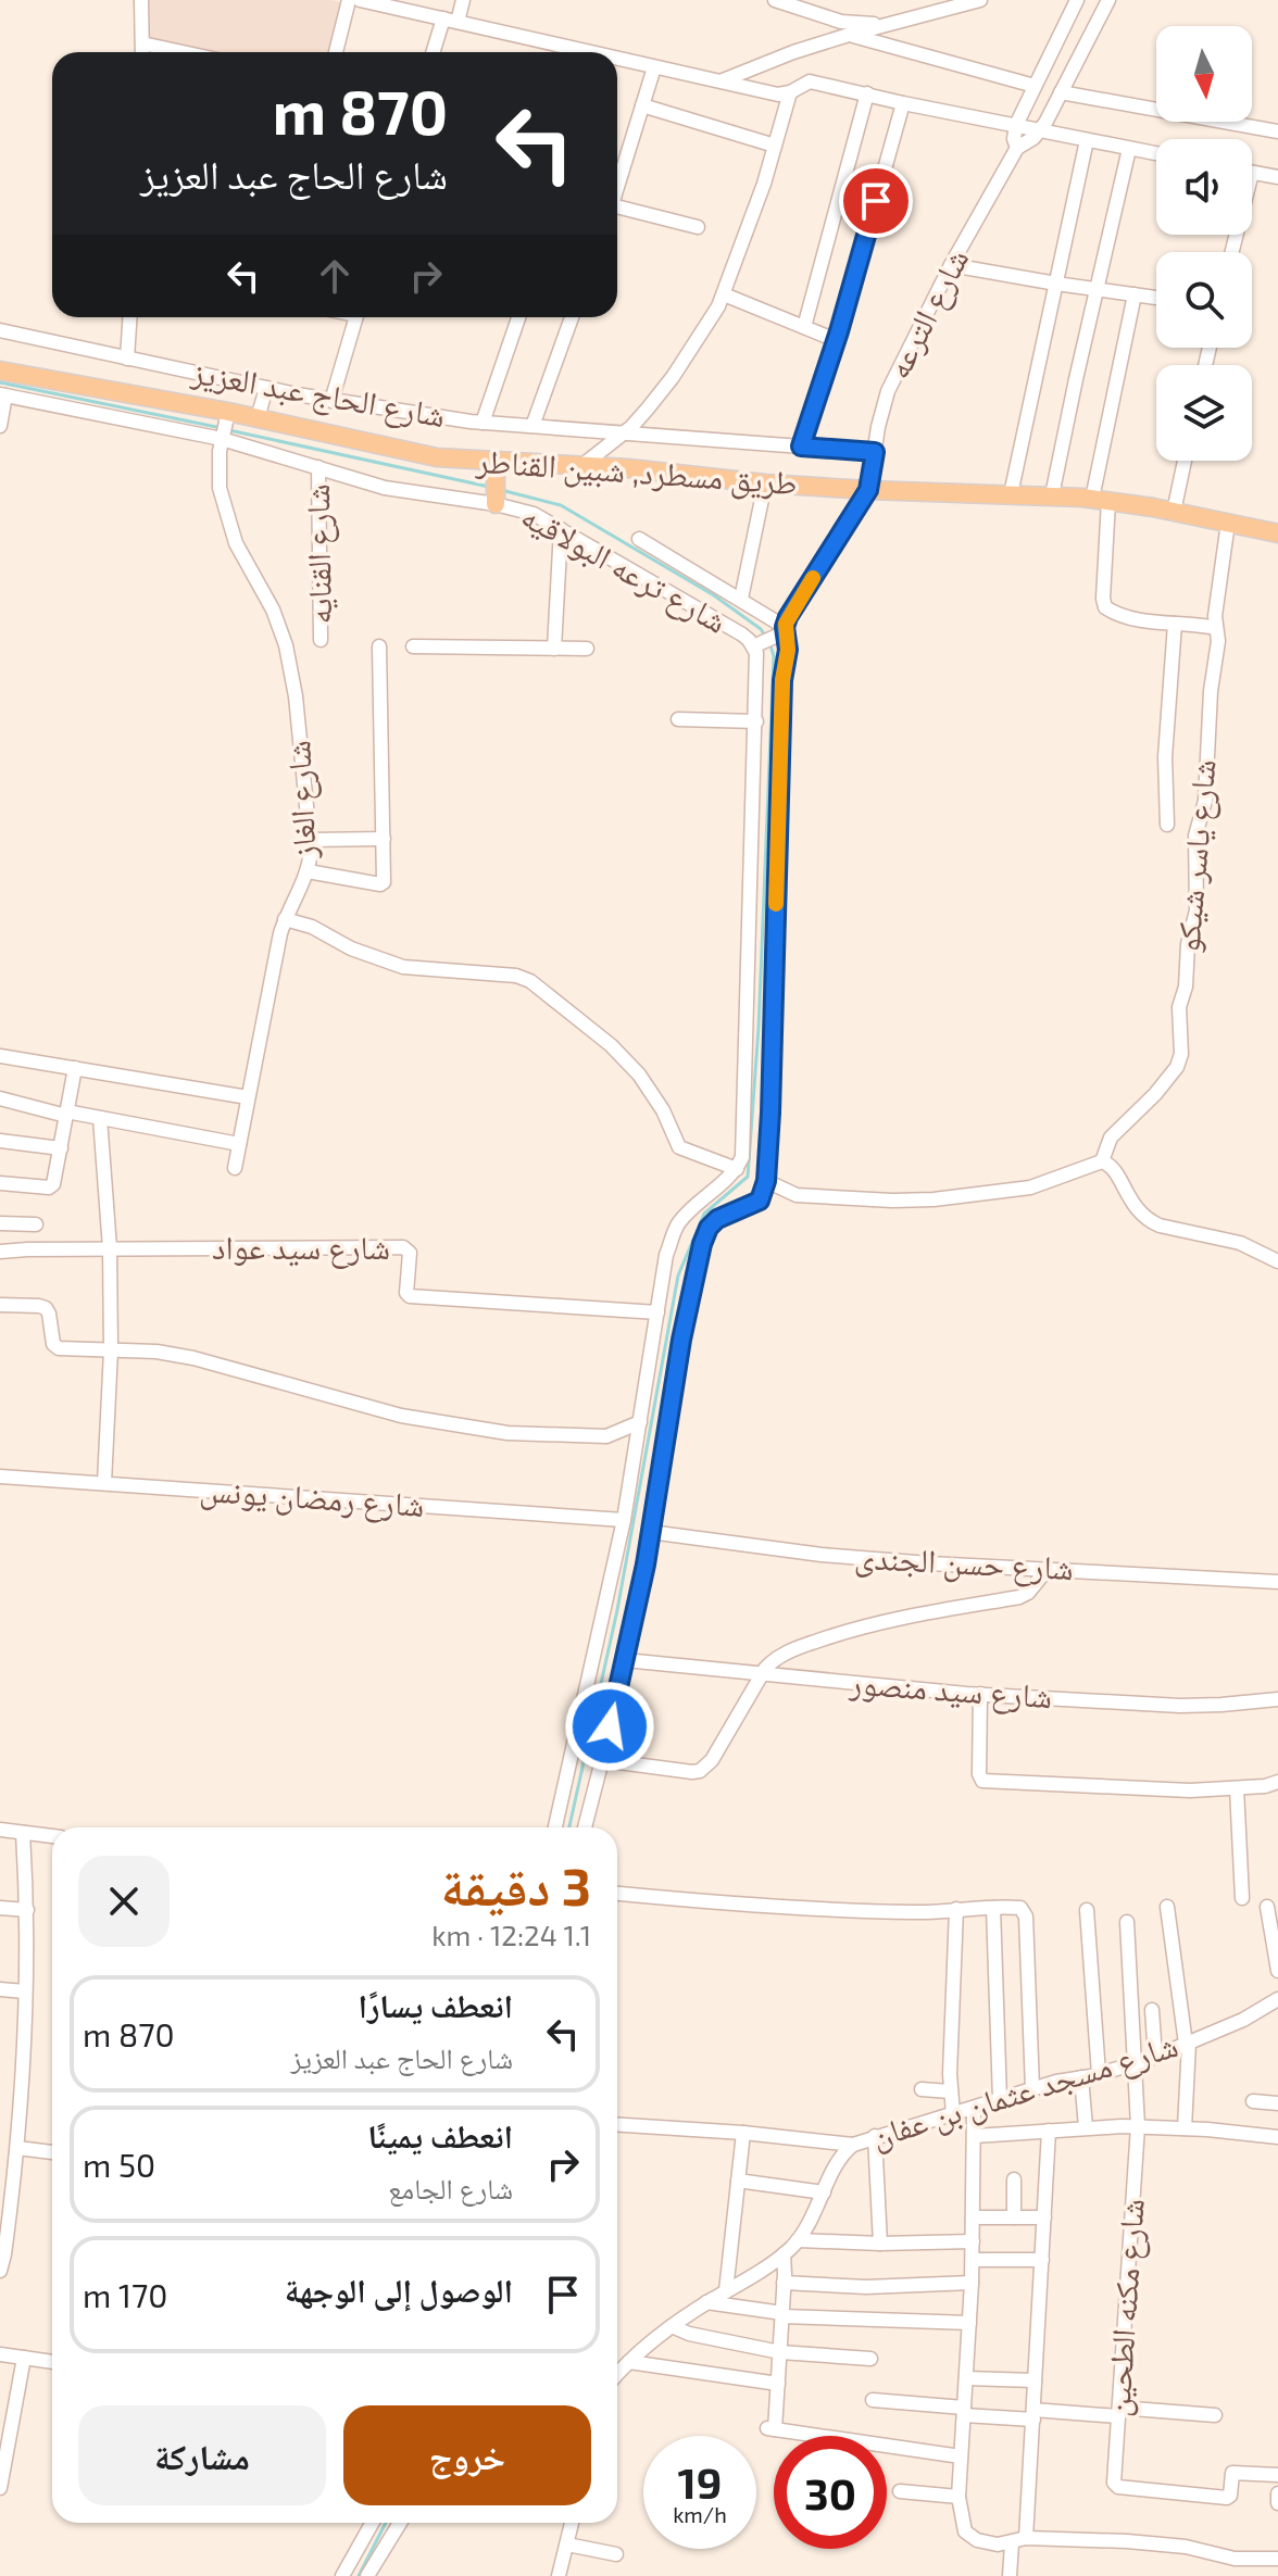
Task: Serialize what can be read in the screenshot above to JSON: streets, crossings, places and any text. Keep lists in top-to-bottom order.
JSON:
{
  "streets": {
    "main road": ["طريق مسطرد, شبين القناطر"],
    "street": [
      "شارع الترعه",
      "شارع الحاج عبد العزيز",
      "شارع القنايه",
      "شارع ترعه البولاقيه",
      "شارع الغاز",
      "شارع ياسر شيكو",
      "شارع سيد عواد",
      "شارع رمضان يونس",
      "شارع حسن الجندى",
      "شارع سيد منصور",
      "شارع مسجد عثمان بن عفان",
      "شارع مكنه الطحين"
    ]
  },
  "crossings": [
    ["شارع الترعه", "شارع الحاج عبد العزيز"],
    ["شارع الترعه", "طريق مسطرد, شبين القناطر"],
    ["طريق مسطرد, شبين القناطر", "شارع الغاز"],
    ["طريق مسطرد, شبين القناطر", "شارع ياسر شيكو"],
    ["شارع القنايه", "شارع ترعه البولاقيه"],
    ["شارع ترعه البولاقيه", "شارع الغاز"],
    ["شارع مسجد عثمان بن عفان", "شارع مكنه الطحين"]
  ],
  "north": "bottom",
  "page": {
    "turn": ["870 m", "شارع الحاج عبد العزيز"],
    "heading": ["3 دقيقة", "1.1 km · 12:24"],
    "list": [
      {
        "name": "انعطف يسارًا",
        "note": "شارع الحاج عبد العزيز",
        "value": "870 m"
      },
      {
        "name": "انعطف يمينًا",
        "note": "شارع الجامع",
        "value": "50 m"
      },
      {
        "name": "الوصول إلى الوجهة",
        "value": "170 m"
      }
    ],
    "buttons": ["خروج", "مشاركة"],
    "speed": "19 km/h",
    "limit": "30"
  }
}
